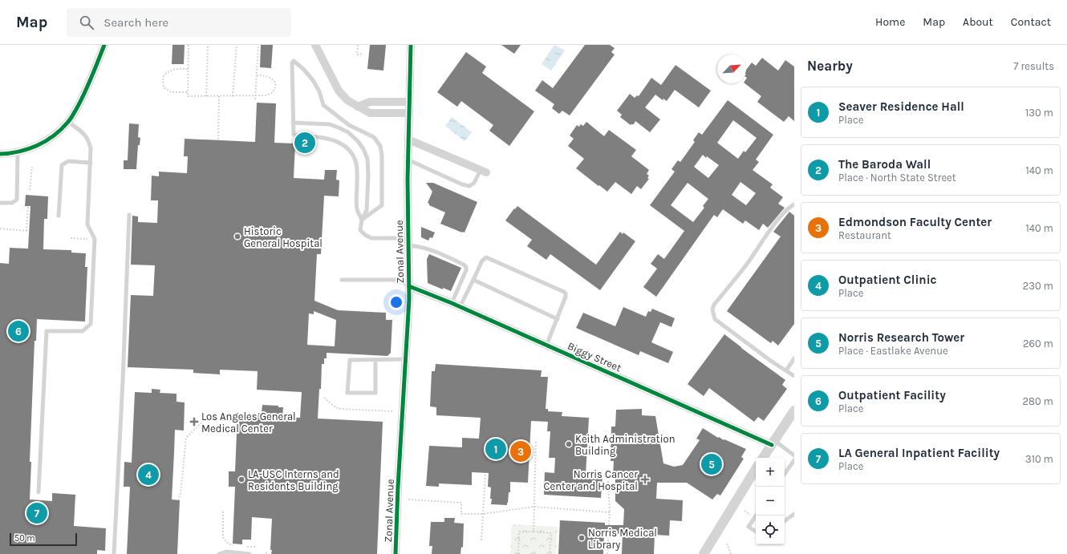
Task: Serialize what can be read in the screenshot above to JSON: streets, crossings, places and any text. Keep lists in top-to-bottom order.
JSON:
{
  "streets": {
    "street": ["Zonal Avenue", "Biggy Street"]
  },
  "crossings": [
    ["Zonal Avenue", "Biggy Street"]
  ],
  "places": {
    "other": [
      "Historic General Hospital",
      "Keith Administration Building",
      "LA-USC Interns and Residents Building",
      "Norris Medical Library"
    ],
    "health": ["Los Angeles General Medical Center", "Norris Cancer Center and Hospital"]
  },
  "scale_bar": "50 m",
  "north": "top right",
  "page": {
    "header": "Map",
    "search": "Search here",
    "nav": [
      "Home",
      "Map",
      "About",
      "Contact"
    ],
    "heading": ["Nearby", "7 results"],
    "list": [
      {
        "mark": "1",
        "name": "Seaver Residence Hall",
        "note": "Place",
        "value": "130 m"
      },
      {
        "mark": "2",
        "name": "The Baroda Wall",
        "note": "Place · North State Street",
        "value": "140 m"
      },
      {
        "mark": "3",
        "name": "Edmondson Faculty Center",
        "note": "Restaurant",
        "value": "140 m"
      },
      {
        "mark": "4",
        "name": "Outpatient Clinic",
        "note": "Place",
        "value": "230 m"
      },
      {
        "mark": "5",
        "name": "Norris Research Tower",
        "note": "Place · Eastlake Avenue",
        "value": "260 m"
      },
      {
        "mark": "6",
        "name": "Outpatient Facility",
        "note": "Place",
        "value": "280 m"
      },
      {
        "mark": "7",
        "name": "LA General Inpatient Facility",
        "note": "Place",
        "value": "310 m"
      }
    ],
    "pins": [
      "2",
      "6",
      "1",
      "3",
      "5",
      "4",
      "7"
    ],
    "map_buttons": ["+", "−"],
    "scale": "50 m"
  }
}
